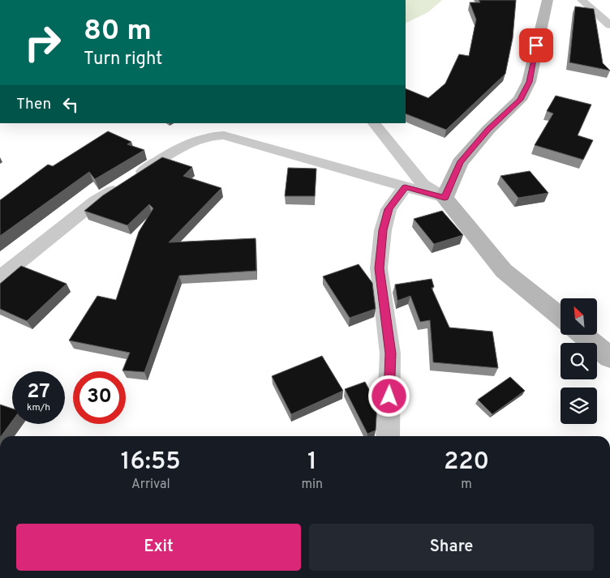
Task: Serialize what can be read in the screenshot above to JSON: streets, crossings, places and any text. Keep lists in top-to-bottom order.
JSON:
{
  "north": "top left",
  "page": {
    "turn": ["80 m", "Turn right"],
    "then": "Then",
    "speed": "27 km/h",
    "limit": "30",
    "eta": [
      "16:55",
      "Arrival",
      "1",
      "min",
      "220",
      "m"
    ],
    "buttons": ["Exit", "Share"]
  }
}
